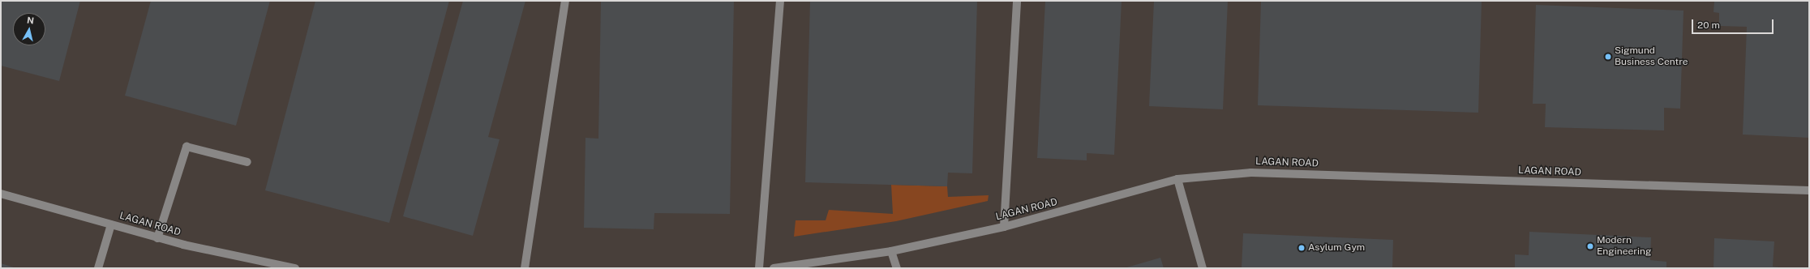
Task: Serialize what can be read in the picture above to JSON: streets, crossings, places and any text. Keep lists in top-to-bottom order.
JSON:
{
  "streets": {
    "street": ["LAGAN ROAD"]
  },
  "places": ["Sigmund Business Centre", "Modern Engineering", "Asylum Gym"],
  "scale_bar": "20 m",
  "north": "top"
}
